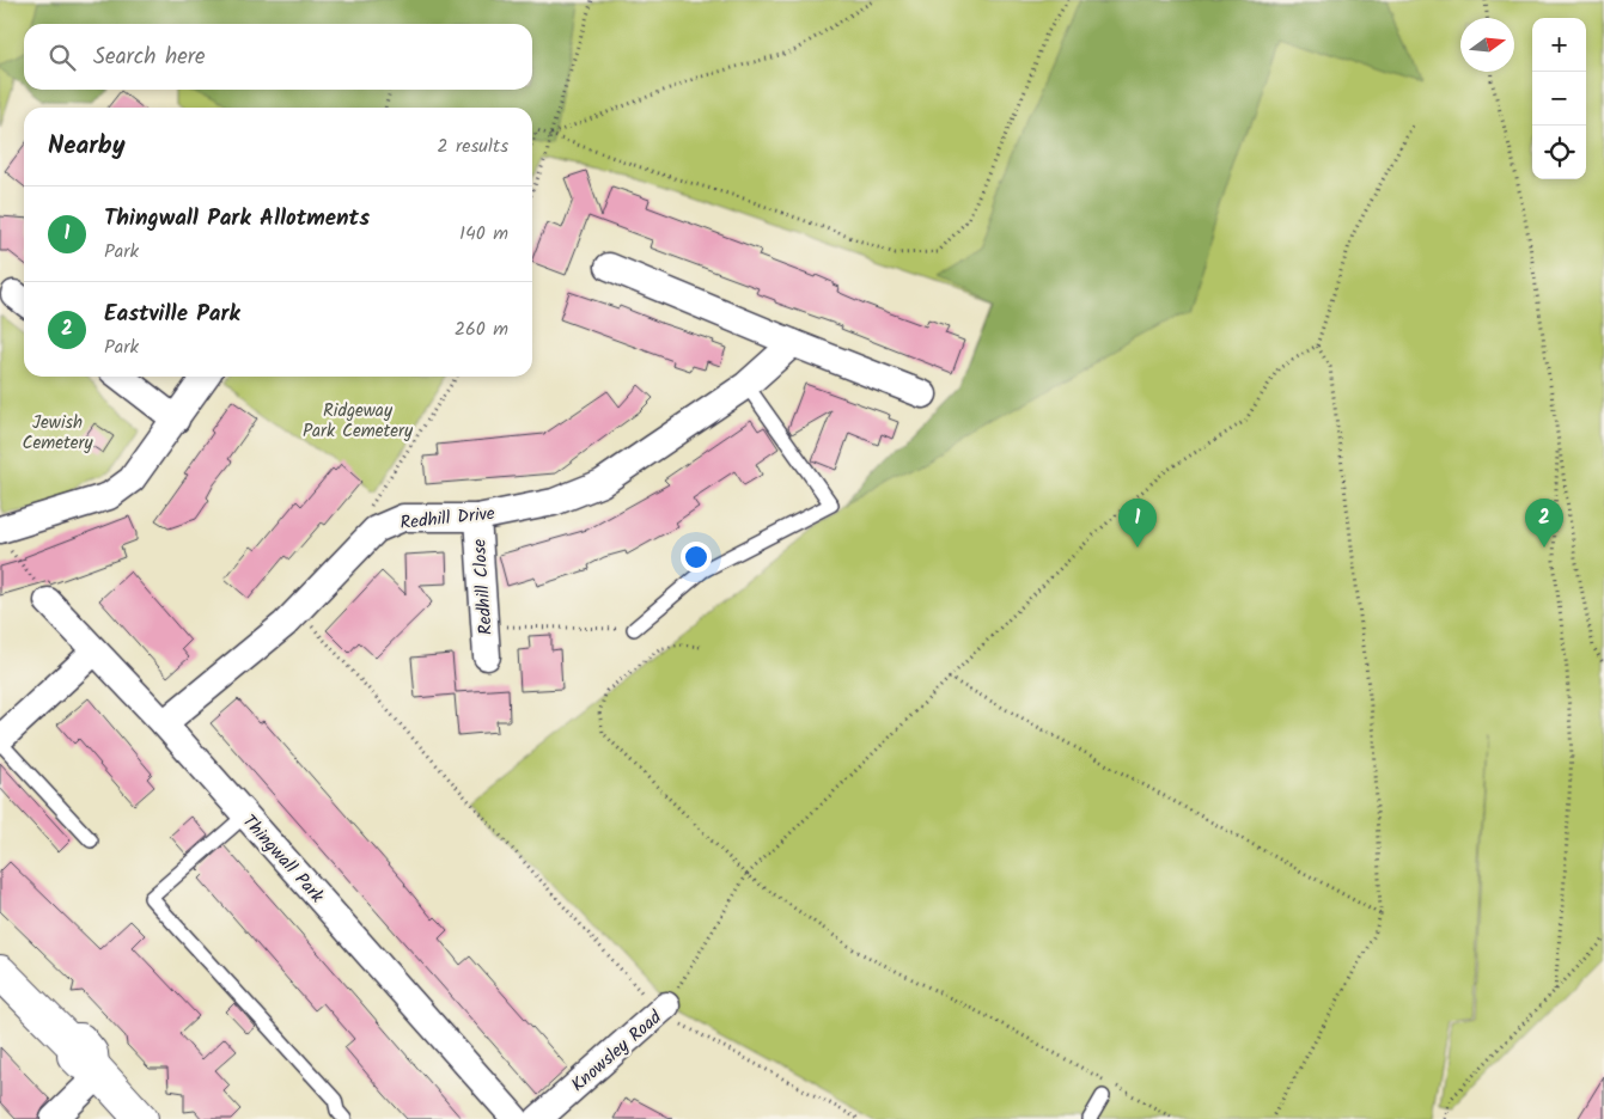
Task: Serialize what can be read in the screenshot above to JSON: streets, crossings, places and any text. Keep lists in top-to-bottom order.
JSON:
{
  "streets": {
    "street": [
      "Redhill Drive",
      "Redhill Close",
      "Thingwall Park",
      "Knowsley Road"
    ]
  },
  "crossings": [
    ["Redhill Drive", "Redhill Close"],
    ["Redhill Drive", "Thingwall Park"]
  ],
  "parks": ["Ridgeway Park Cemetery", "Jewish Cemetery"],
  "north": "right",
  "page": {
    "map_buttons": ["+", "−"],
    "search": "Search here",
    "heading": ["Nearby", "2 results"],
    "list": [
      {
        "mark": "1",
        "name": "Thingwall Park Allotments",
        "note": "Park",
        "value": "140 m"
      },
      {
        "mark": "2",
        "name": "Eastville Park",
        "note": "Park",
        "value": "260 m"
      }
    ],
    "pins": ["1", "2"]
  }
}
